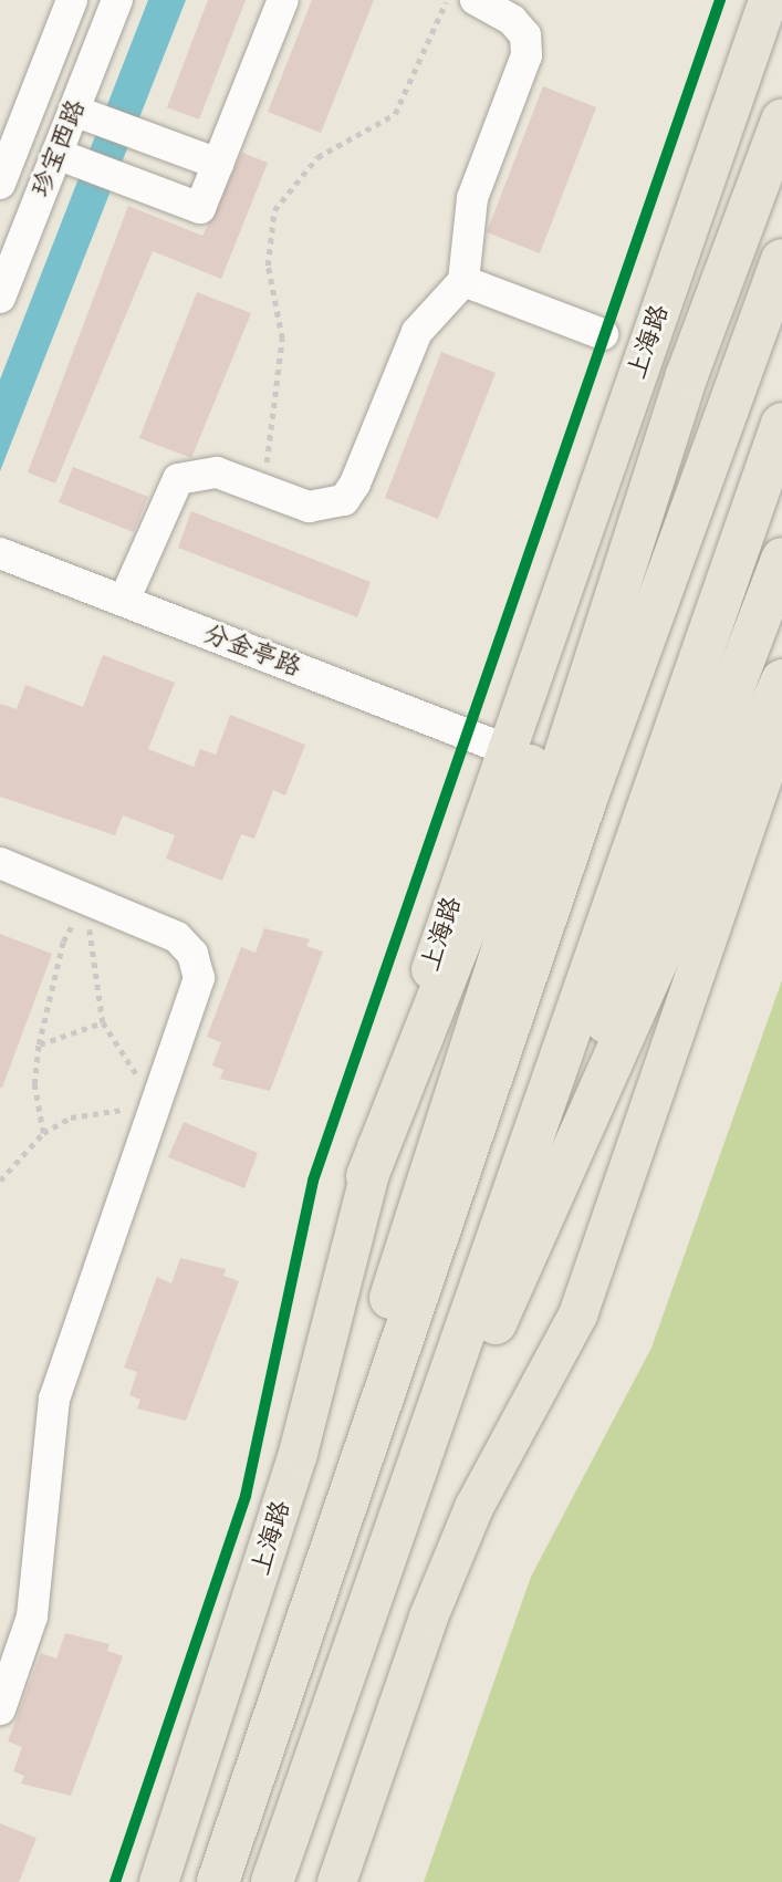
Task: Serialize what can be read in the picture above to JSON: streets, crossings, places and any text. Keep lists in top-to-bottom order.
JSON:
{
  "streets": {
    "main road": ["上海路"],
    "street": ["珍宝西路", "分金亭路"]
  },
  "crossings": [
    ["上海路", "分金亭路"]
  ]
}
